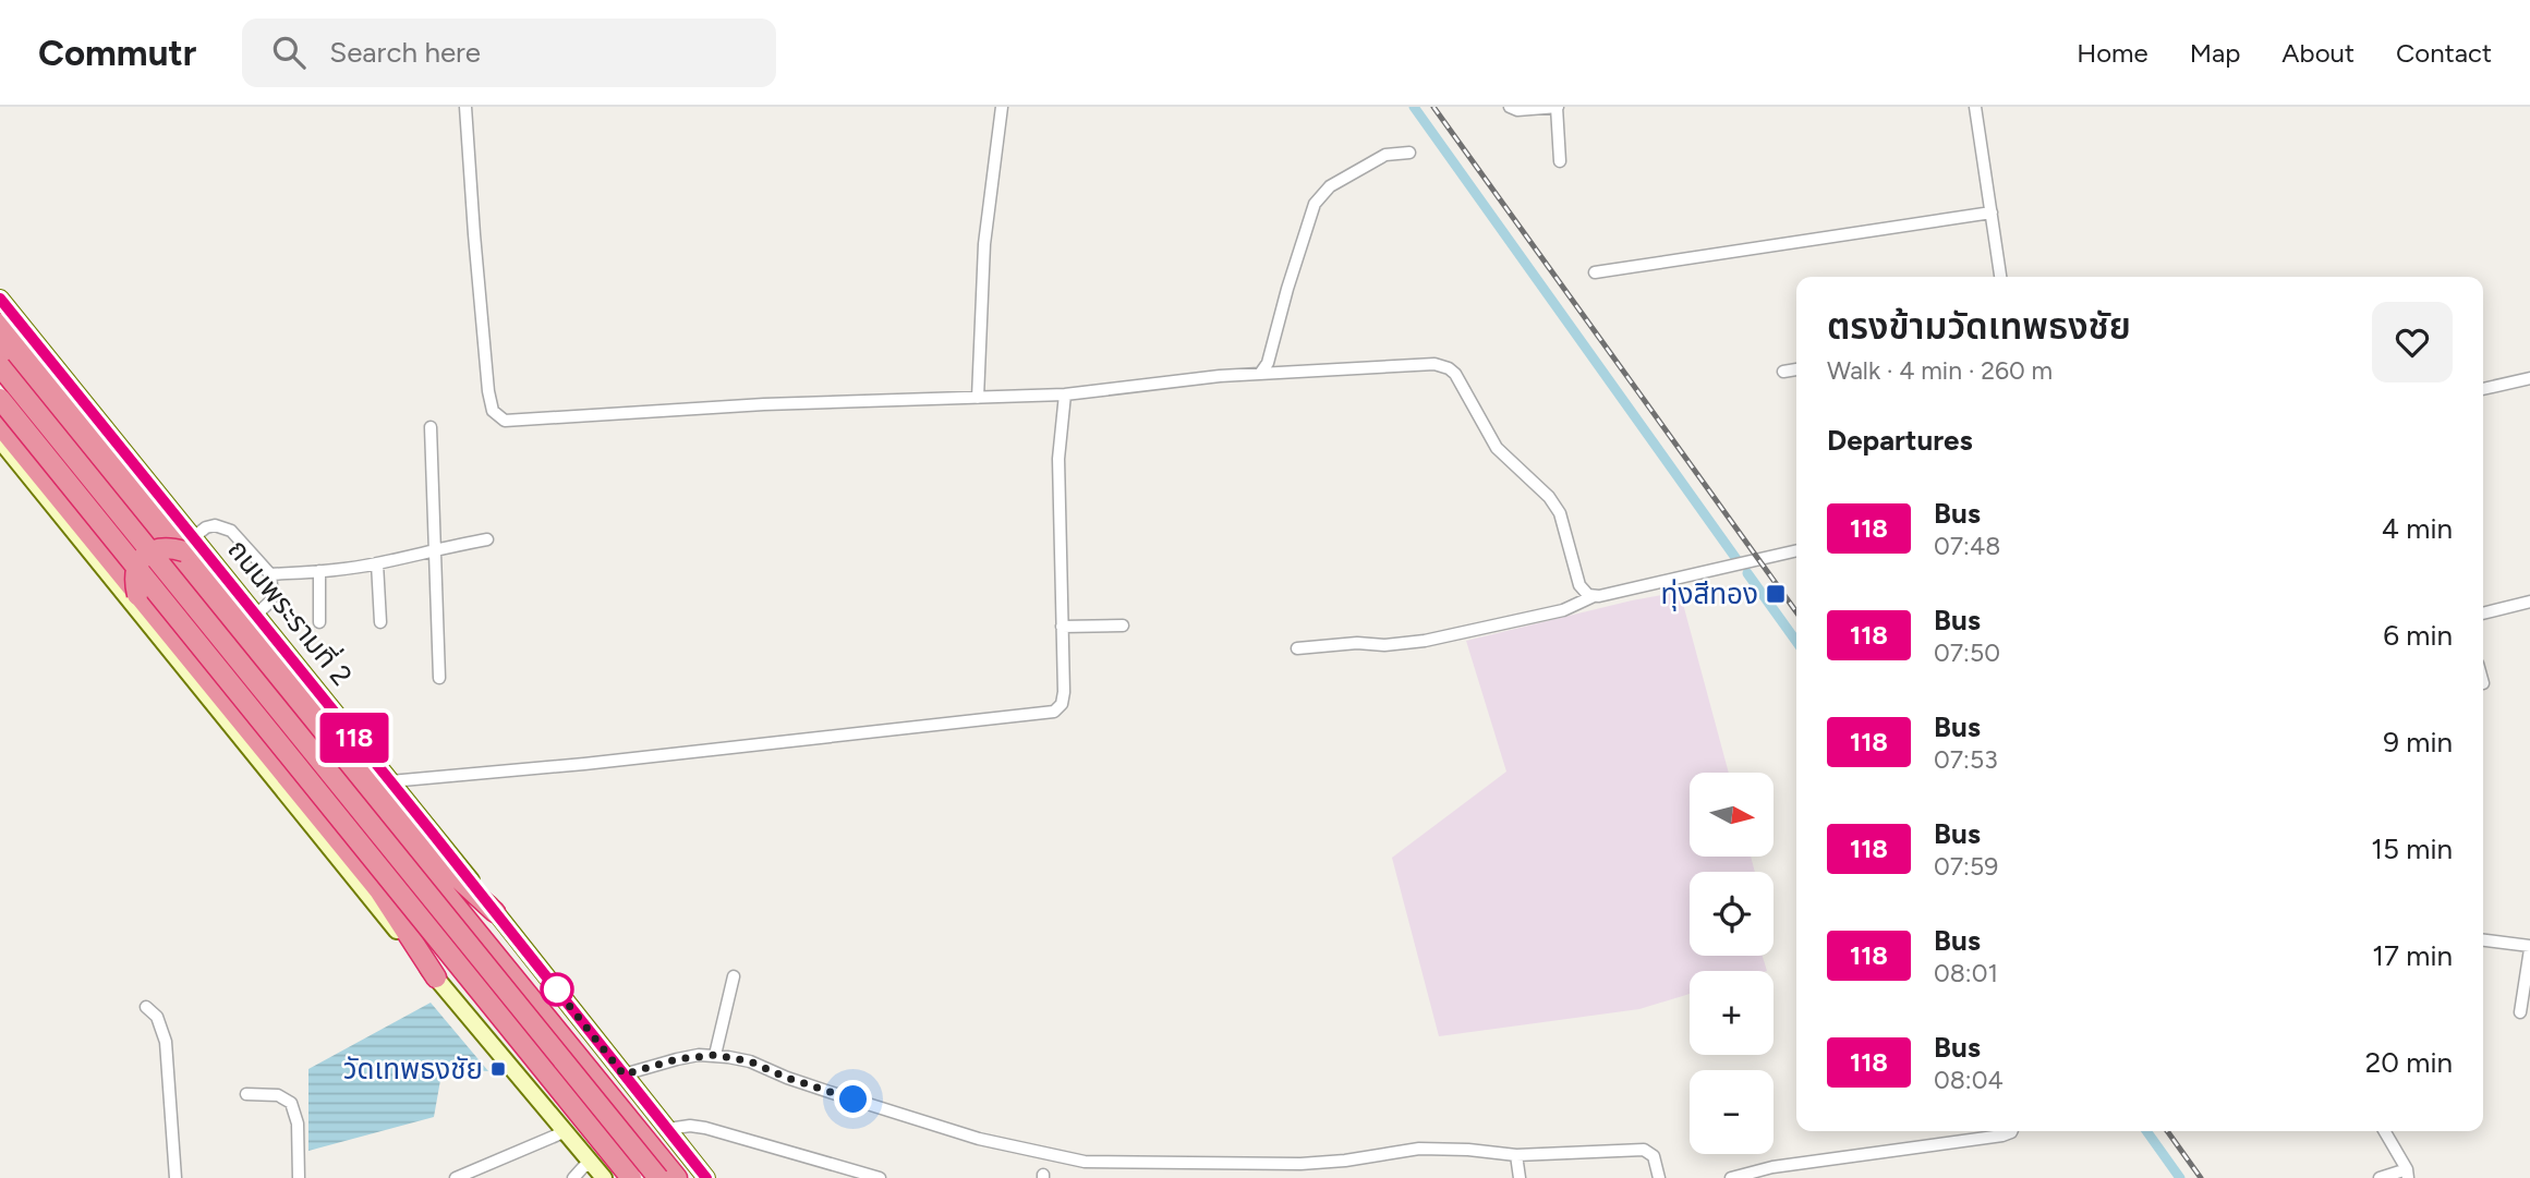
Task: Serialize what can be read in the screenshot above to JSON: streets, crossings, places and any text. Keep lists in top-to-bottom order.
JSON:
{
  "streets": {
    "highway": ["ถนนพระรามที่ 2"]
  },
  "places": {
    "transit": ["ทุ่งสีทอง", "วัดเทพธงชัย"]
  },
  "lines": ["bus line 118"],
  "north": "right",
  "page": {
    "header": "Commutr",
    "search": "Search here",
    "nav": [
      "Home",
      "Map",
      "About",
      "Contact"
    ],
    "on_map": "118",
    "heading": [
      ["ตรงข้ามวัดเทพธงชัย", "Walk · 4 min · 260 m"],
      "Departures"
    ],
    "list": [
      {
        "mark": "118",
        "name": "Bus",
        "note": "07:48",
        "value": "4 min"
      },
      {
        "mark": "118",
        "name": "Bus",
        "note": "07:50",
        "value": "6 min"
      },
      {
        "mark": "118",
        "name": "Bus",
        "note": "07:53",
        "value": "9 min"
      },
      {
        "mark": "118",
        "name": "Bus",
        "note": "07:59",
        "value": "15 min"
      },
      {
        "mark": "118",
        "name": "Bus",
        "note": "08:01",
        "value": "17 min"
      },
      {
        "mark": "118",
        "name": "Bus",
        "note": "08:04",
        "value": "20 min"
      }
    ],
    "map_buttons": ["+", "−"]
  }
}
